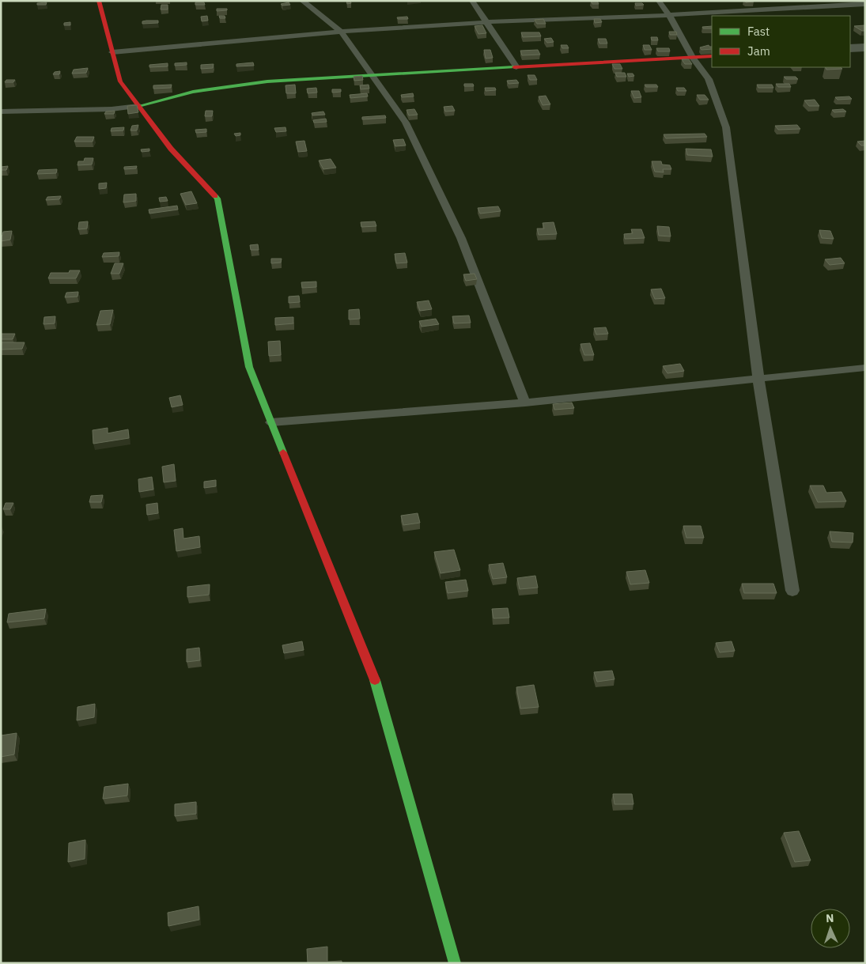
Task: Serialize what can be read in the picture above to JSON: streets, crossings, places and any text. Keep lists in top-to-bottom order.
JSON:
{
  "legend": ["Fast", "Jam"],
  "north": "top"
}
